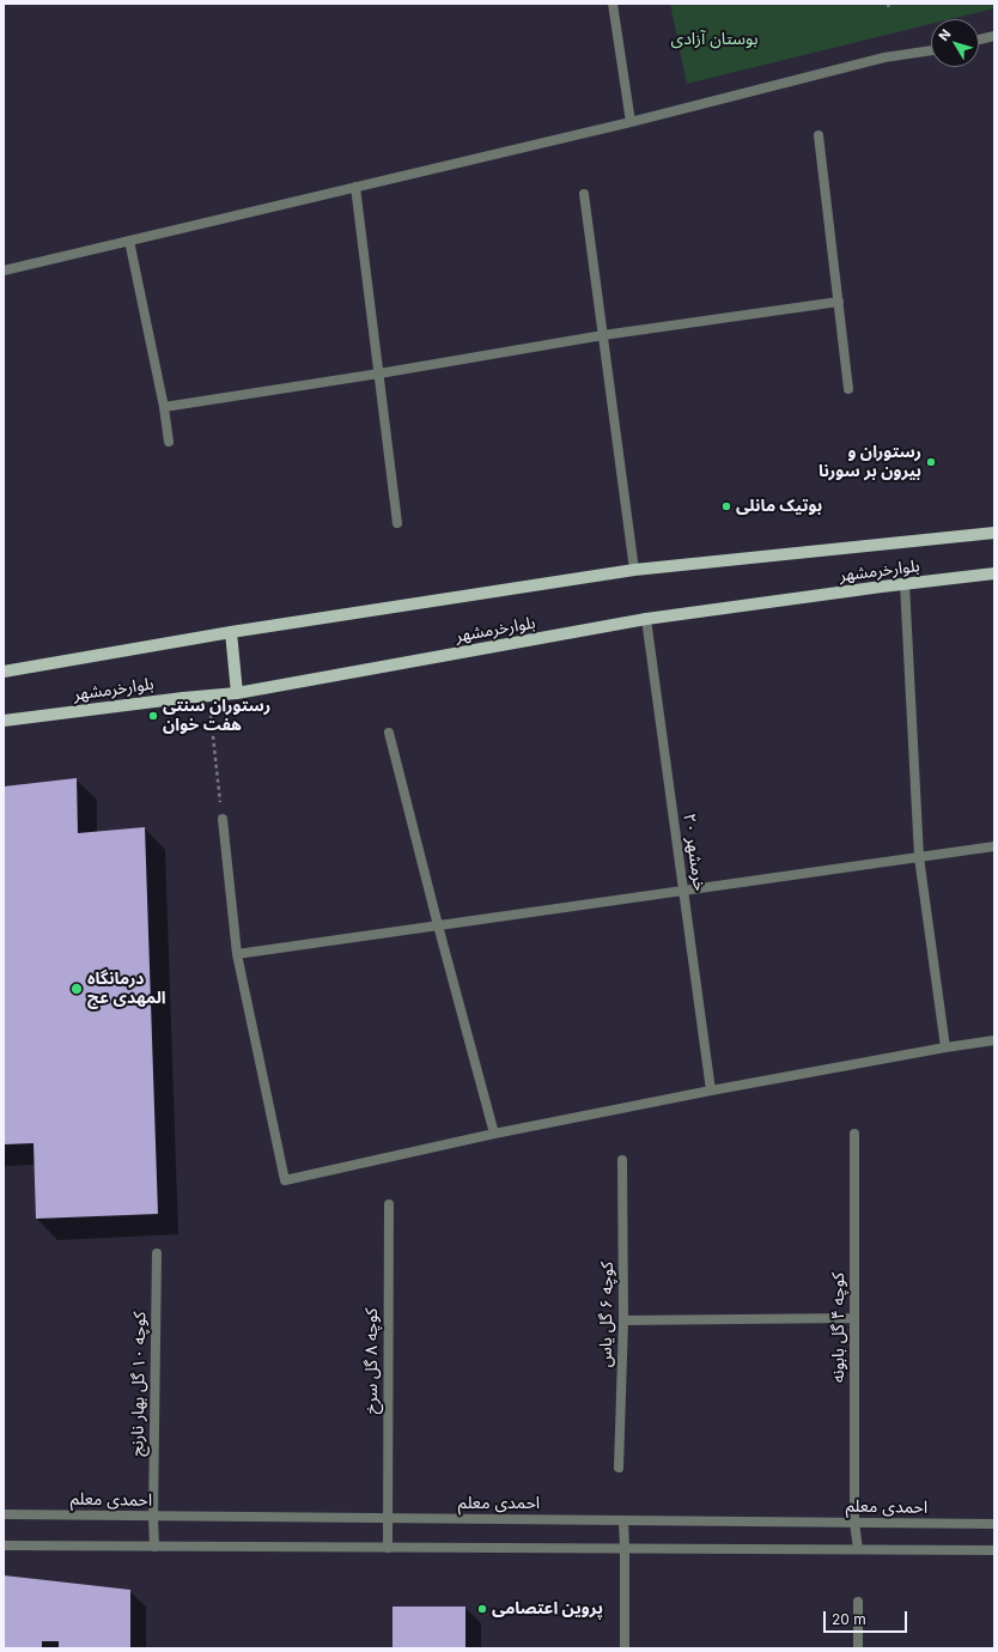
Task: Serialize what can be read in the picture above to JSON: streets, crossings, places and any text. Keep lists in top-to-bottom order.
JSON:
{
  "streets": {
    "main road": ["بلوارخرمشهر"],
    "street": [
      "خرمشهر ۲۰",
      "کوچه ۶ گل یاس",
      "کوچه ۴ گل بابونه",
      "کوچه ۸ گل سرخ",
      "کوچه ۱۰ گل بهار نارنج",
      "احمدی معلم"
    ]
  },
  "crossings": [
    ["بلوارخرمشهر", "خرمشهر ۲۰"],
    ["کوچه ۴ گل بابونه", "احمدی معلم"],
    ["کوچه ۸ گل سرخ", "احمدی معلم"],
    ["کوچه ۱۰ گل بهار نارنج", "احمدی معلم"]
  ],
  "parks": ["بوستان آزادی"],
  "places": [
    "رستوران و بیرون بر سورنا",
    "بوتیک مانلی",
    "رستوران سنتى هفت خوان",
    "درمانگاه المهدی عج",
    "پروین اعتصامی"
  ],
  "scale_bar": "20 m",
  "north": "top left"
}
